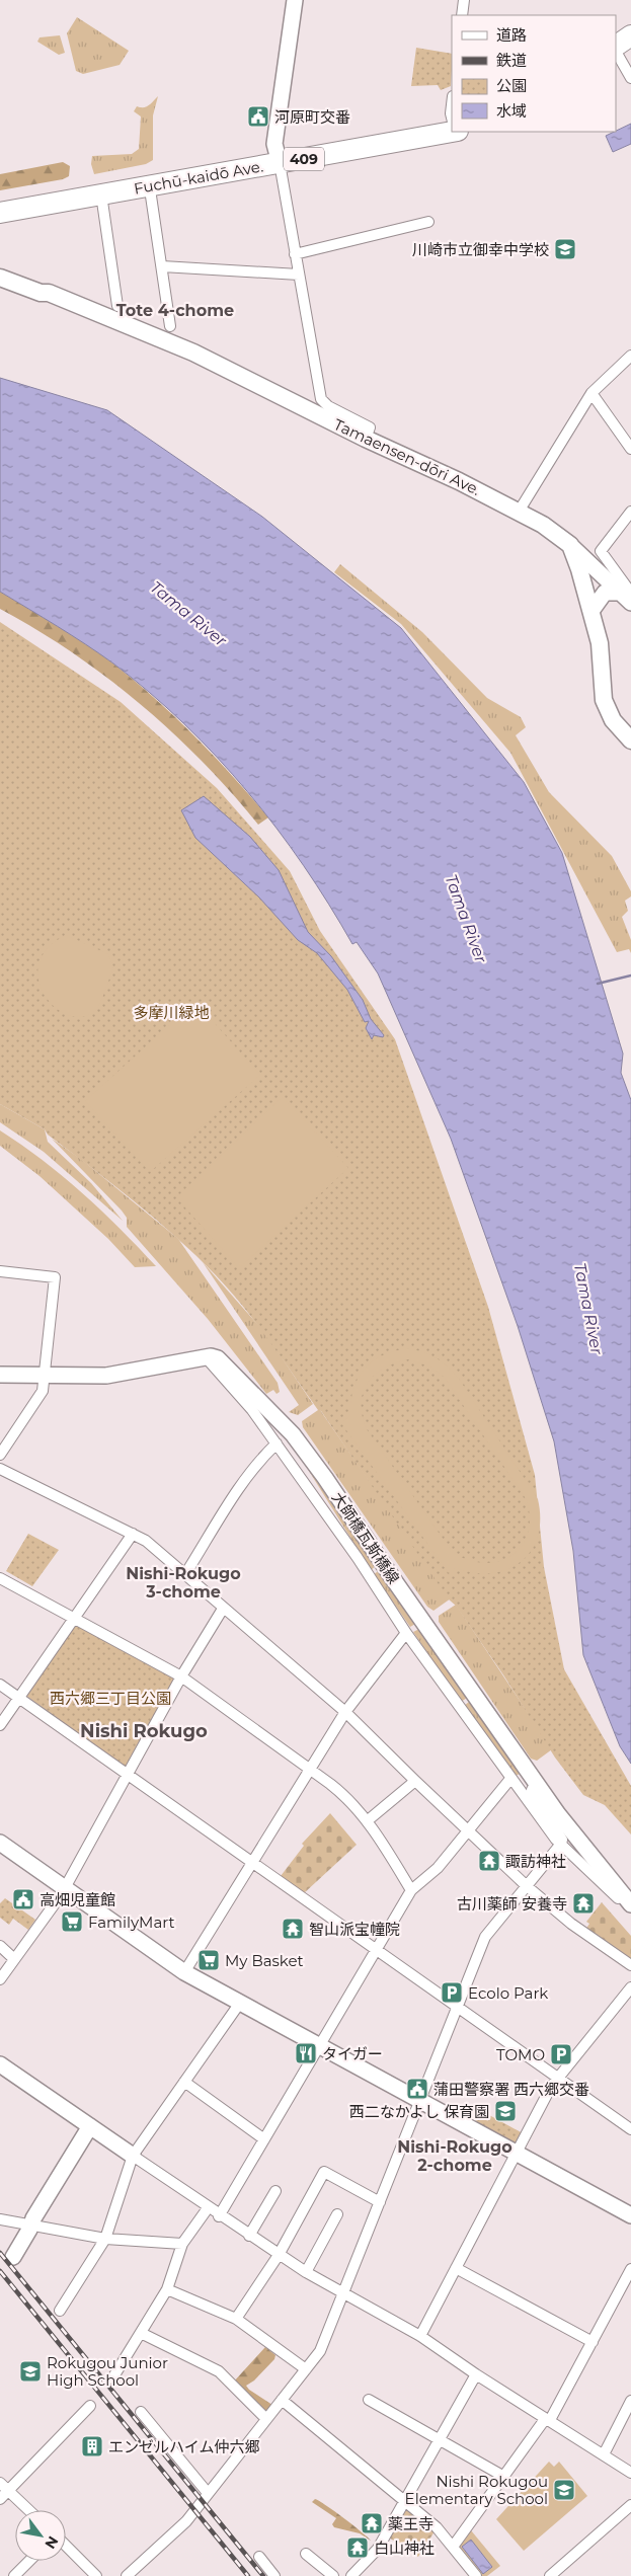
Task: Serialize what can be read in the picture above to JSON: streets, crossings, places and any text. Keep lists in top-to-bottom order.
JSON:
{
  "streets": {
    "highway": ["409", "Fuchū-kaidō Ave."],
    "main road": ["Tamaensen-dōri Ave."],
    "street": ["大師橋瓦斯橋線"]
  },
  "districts": [
    "Tote 4-chome",
    "Nishi-Rokugo 3-chome",
    "Nishi Rokugo",
    "Nishi-Rokugo 2-chome"
  ],
  "water": ["Tama River"],
  "parks": ["多摩川緑地", "西六郷三丁目公園"],
  "places": {
    "public building": ["河原町交番", "高畑児童館", "蒲田警察署 西六郷交番"],
    "school or university": [
      "川崎市立御幸中学校",
      "西二なかよし 保育園",
      "Rokugou Junior High School",
      "Nishi Rokugou Elementary School"
    ],
    "temple": [
      "諏訪神社",
      "古川薬師 安養寺",
      "智山派宝幢院",
      "薬王寺",
      "白山神社"
    ],
    "supermarket": ["FamilyMart", "My Basket"],
    "parking": ["Ecolo Park", "TOMO"],
    "restaurant": ["タイガー"],
    "building": ["エンゼルハイム仲六郷"]
  },
  "legend": [
    "道路",
    "鉄道",
    "公園",
    "水域"
  ],
  "north": "bottom right"
}
